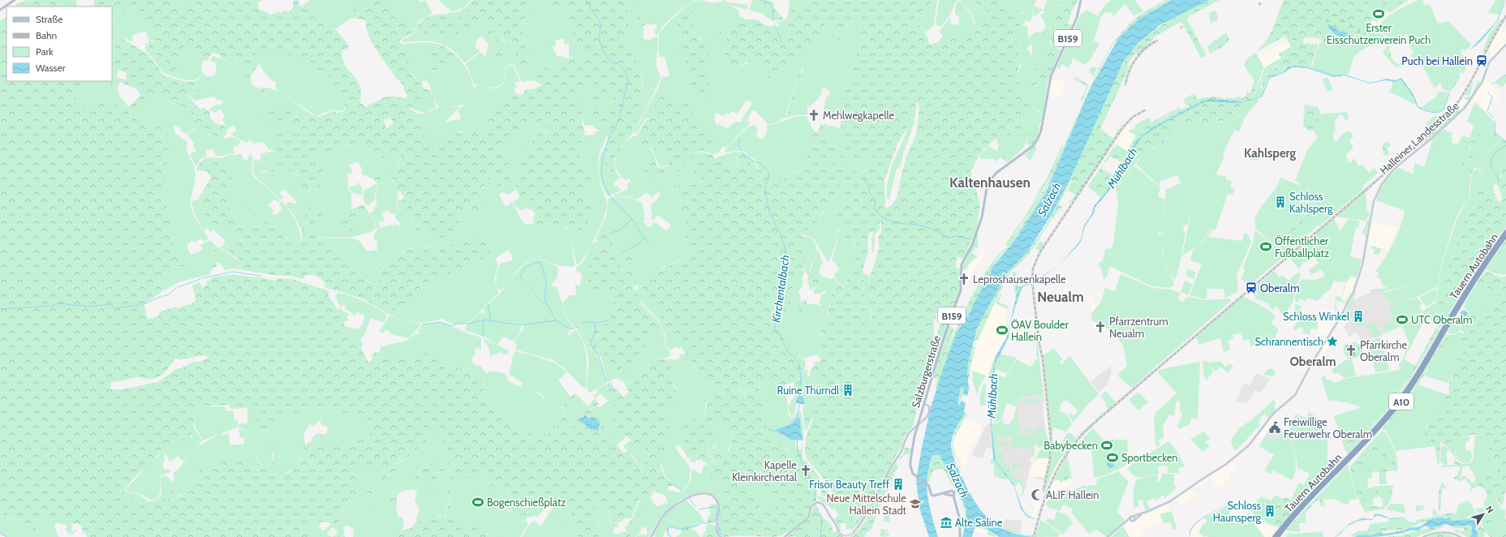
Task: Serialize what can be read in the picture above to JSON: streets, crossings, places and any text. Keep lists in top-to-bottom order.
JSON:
{
  "streets": {
    "highway": ["Tauern Autobahn", "A10"],
    "main road": ["B159", "Halleiner Landesstraße", "Salzburgerstraße"]
  },
  "districts": [
    "Kahlsperg",
    "Kaltenhausen",
    "Neualm",
    "Oberalm"
  ],
  "water": ["Mühlbach", "Salzach", "Kirchentalbach"],
  "places": {
    "sports": [
      "Erster Eisschützenverein Puch",
      "Öffentlicher Fußballplatz",
      "UTC Oberalm",
      "ÖAV Boulder Hallein",
      "Babybecken",
      "Sportbecken",
      "Bogenschießplatz"
    ],
    "station": ["Puch bei Hallein", "Oberalm"],
    "church": [
      "Mehlwegkapelle",
      "Leproshausenkapelle",
      "Pfarrzentrum Neualm",
      "Pfarrkirche Oberalm",
      "Kapelle Kleinkirchental"
    ],
    "building": [
      "Schloss Kahlsperg",
      "Schloss Winkel",
      "Ruine Thürndl",
      "Frisör Beauty Treff",
      "Schloss Haunsperg"
    ],
    "place": ["Schrannentisch"],
    "public building": ["Freiwillige Feuerwehr Oberalm"],
    "mosque": ["ALIF Hallein"],
    "school or university": ["Neue Mittelschule Hallein Stadt"],
    "museum": ["Alte Saline"]
  },
  "legend": [
    "Straße",
    "Bahn",
    "Park",
    "Wasser"
  ],
  "north": "top right"
}
